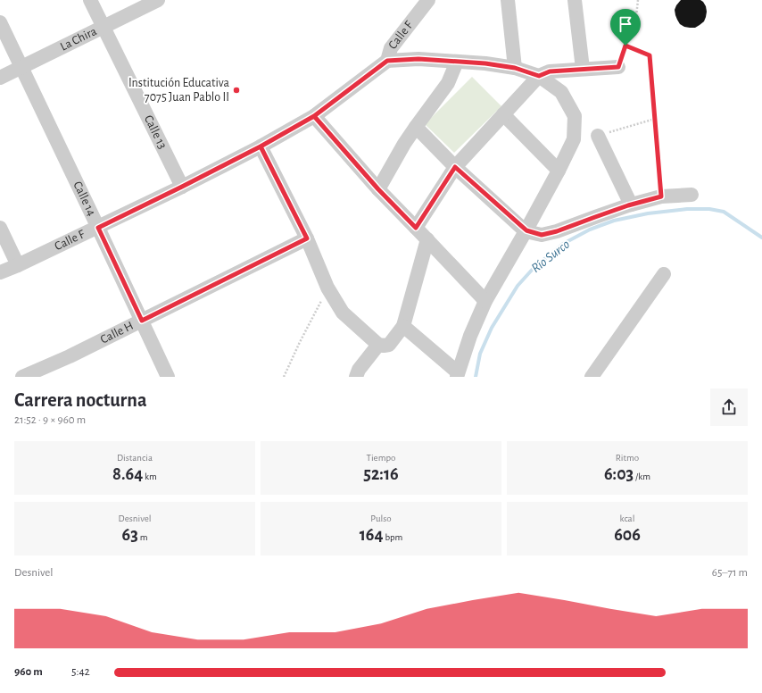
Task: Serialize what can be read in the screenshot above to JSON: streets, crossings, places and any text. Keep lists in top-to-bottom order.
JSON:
{
  "streets": {
    "street": [
      "Calle F",
      "La Chira",
      "Calle 13",
      "Calle 14",
      "Calle H"
    ]
  },
  "crossings": [
    ["Calle F", "Calle 13"],
    ["Calle F", "Calle 14"],
    ["La Chira", "Calle 13"],
    ["La Chira", "Calle 14"],
    ["Calle 14", "Calle H"]
  ],
  "water": ["Río Surco"],
  "places": ["Institución Educativa 7075 Juan Pablo II"],
  "page": {
    "heading": ["Carrera nocturna", "21:52 · 9 × 960 m"],
    "stats": [
      ["Distancia", "8.64 km"],
      ["Tiempo", "52:16"],
      ["Ritmo", "6:03 /km"],
      ["Desnivel", "63 m"],
      ["Pulso", "164 bpm"],
      ["kcal", "606"]
    ],
    "chart": ["Desnivel", "65–71 m"],
    "list": [
      {
        "name": "960 m",
        "note": "5:42"
      }
    ]
  }
}
